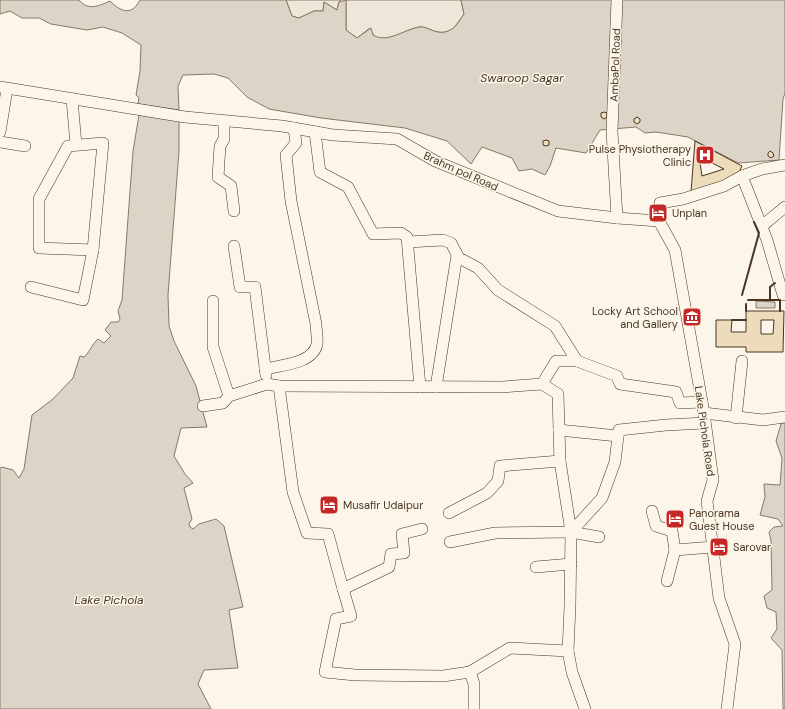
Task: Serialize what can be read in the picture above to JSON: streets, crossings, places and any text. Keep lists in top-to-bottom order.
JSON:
{
  "streets": {
    "street": ["AmbaPol Road", "Brahm pol Road", "Lake Pichola Road"]
  },
  "crossings": [
    ["AmbaPol Road", "Brahm pol Road"],
    ["Brahm pol Road", "Lake Pichola Road"]
  ],
  "water": ["Swaroop Sagar", "Lake Pichola"],
  "places": {
    "hospital": ["Pulse Physiotherapy Clinic"],
    "hotel": [
      "Unplan",
      "Musafir Udaipur",
      "Panorama Guest House",
      "Sarovar"
    ],
    "museum": ["Locky Art School and Gallery"]
  }
}
